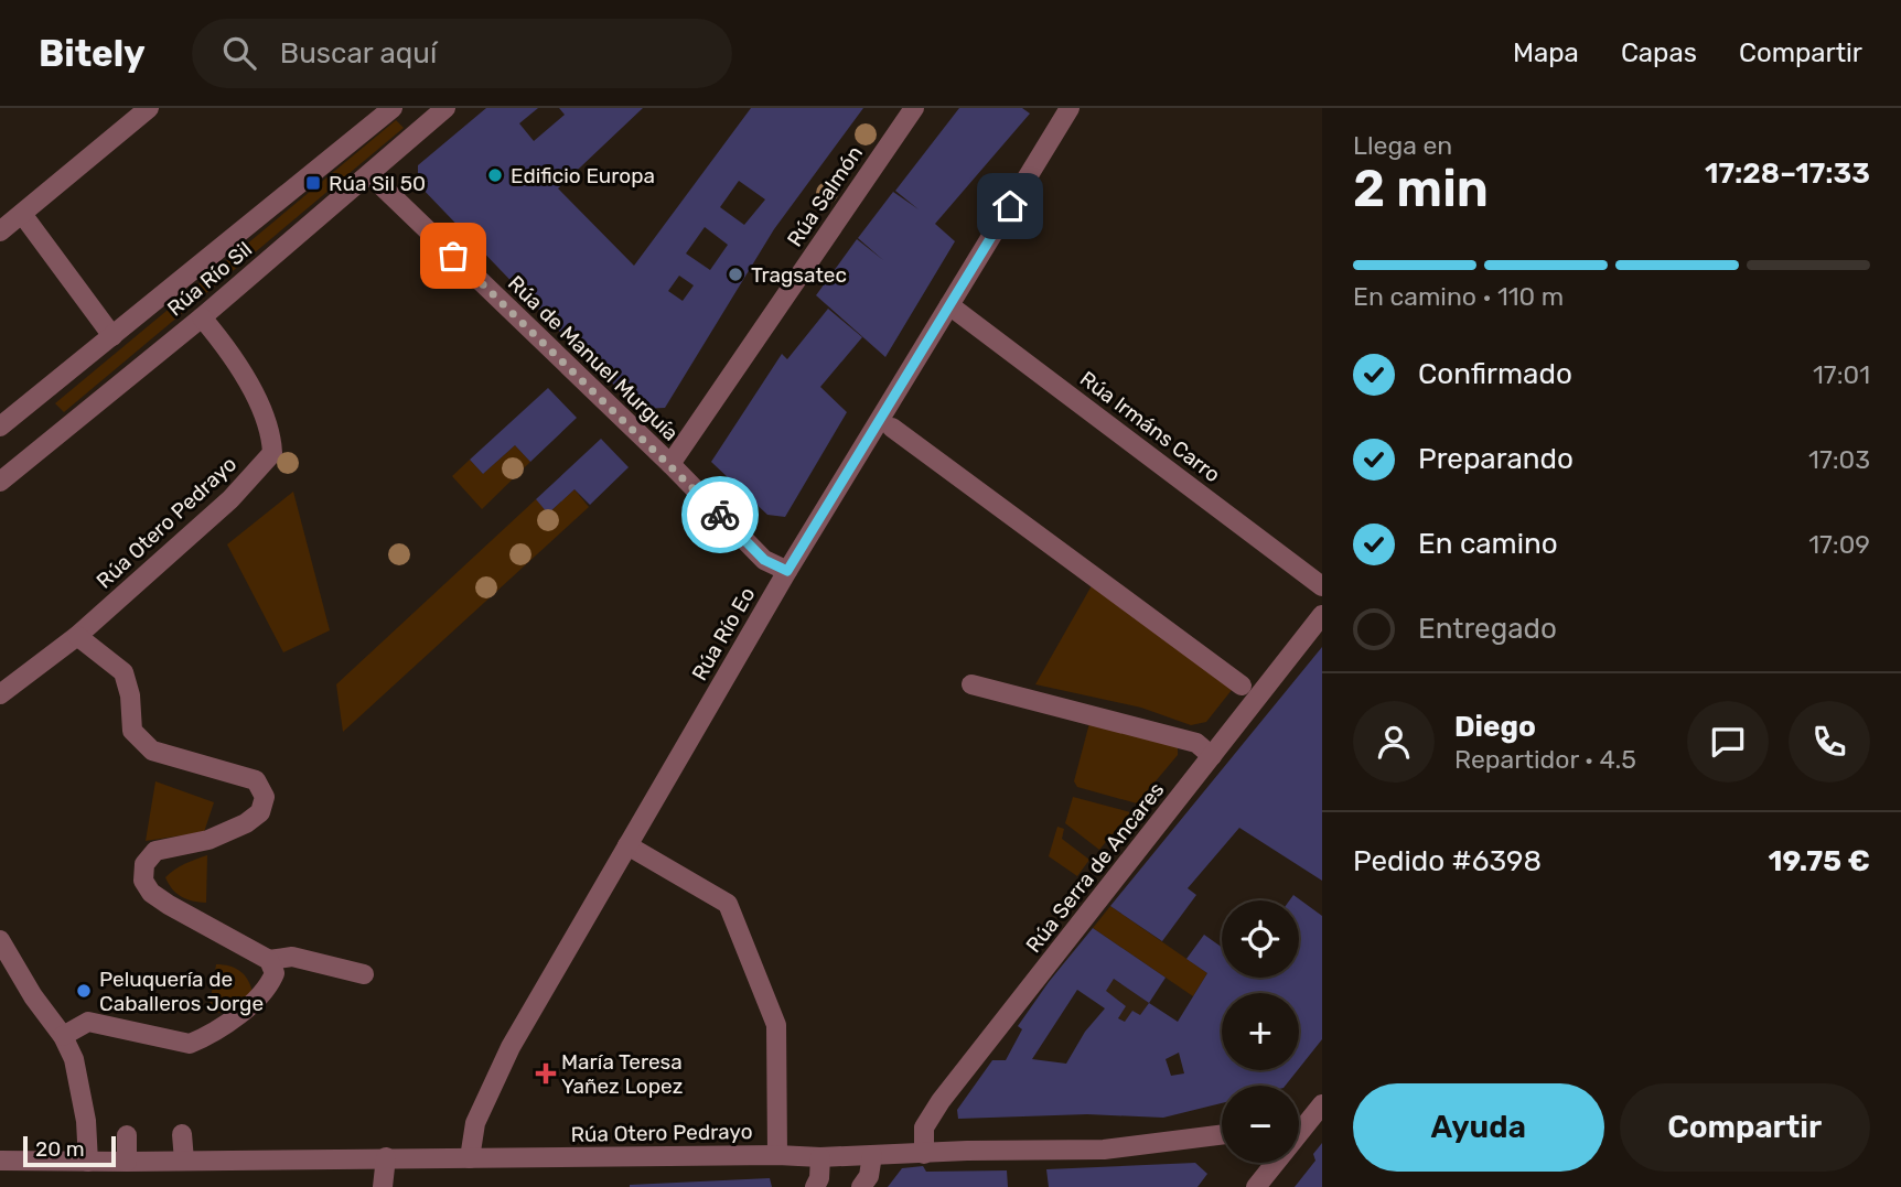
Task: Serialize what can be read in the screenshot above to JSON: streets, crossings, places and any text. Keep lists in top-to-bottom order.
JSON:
{
  "streets": {
    "street": [
      "Rúa Salmón",
      "Rúa Río Sil",
      "Rúa de Manuel Murguía",
      "Rúa Irmáns Carro",
      "Rúa Otero Pedrayo",
      "Rúa Río Eo",
      "Rúa Serra de Ancares"
    ]
  },
  "crossings": [
    ["Rúa Salmón", "Rúa de Manuel Murguía"],
    ["Rúa Río Sil", "Rúa de Manuel Murguía"],
    ["Rúa Río Sil", "Rúa Otero Pedrayo"],
    ["Rúa de Manuel Murguía", "Rúa Río Eo"],
    ["Rúa Irmáns Carro", "Rúa Río Eo"],
    ["Rúa Otero Pedrayo", "Rúa Río Eo"],
    ["Rúa Otero Pedrayo", "Rúa Serra de Ancares"]
  ],
  "places": {
    "other": ["Edificio Europa", "Tragsatec", "Peluquería de Caballeros Jorge"],
    "transit": ["Rúa Sil 50"],
    "health": ["María Teresa Yañez Lopez"]
  },
  "scale_bar": "20 m",
  "page": {
    "header": "Bitely",
    "search": "Buscar aquí",
    "nav": ["Mapa", "Capas", "Compartir"],
    "heading": ["2 min", "Llega en", "17:28–17:33"],
    "panel": [
      "Diego",
      "Repartidor · 4.5",
      "Pedido #6398",
      "19.75 €"
    ],
    "bar": "En camino · 110 m",
    "list": [
      ["Confirmado", "17:01"],
      ["Preparando", "17:03"],
      ["En camino", "17:09"],
      "Entregado"
    ],
    "map_buttons": ["+", "−"],
    "buttons": ["Ayuda", "Compartir"],
    "scale": "20 m"
  }
}
